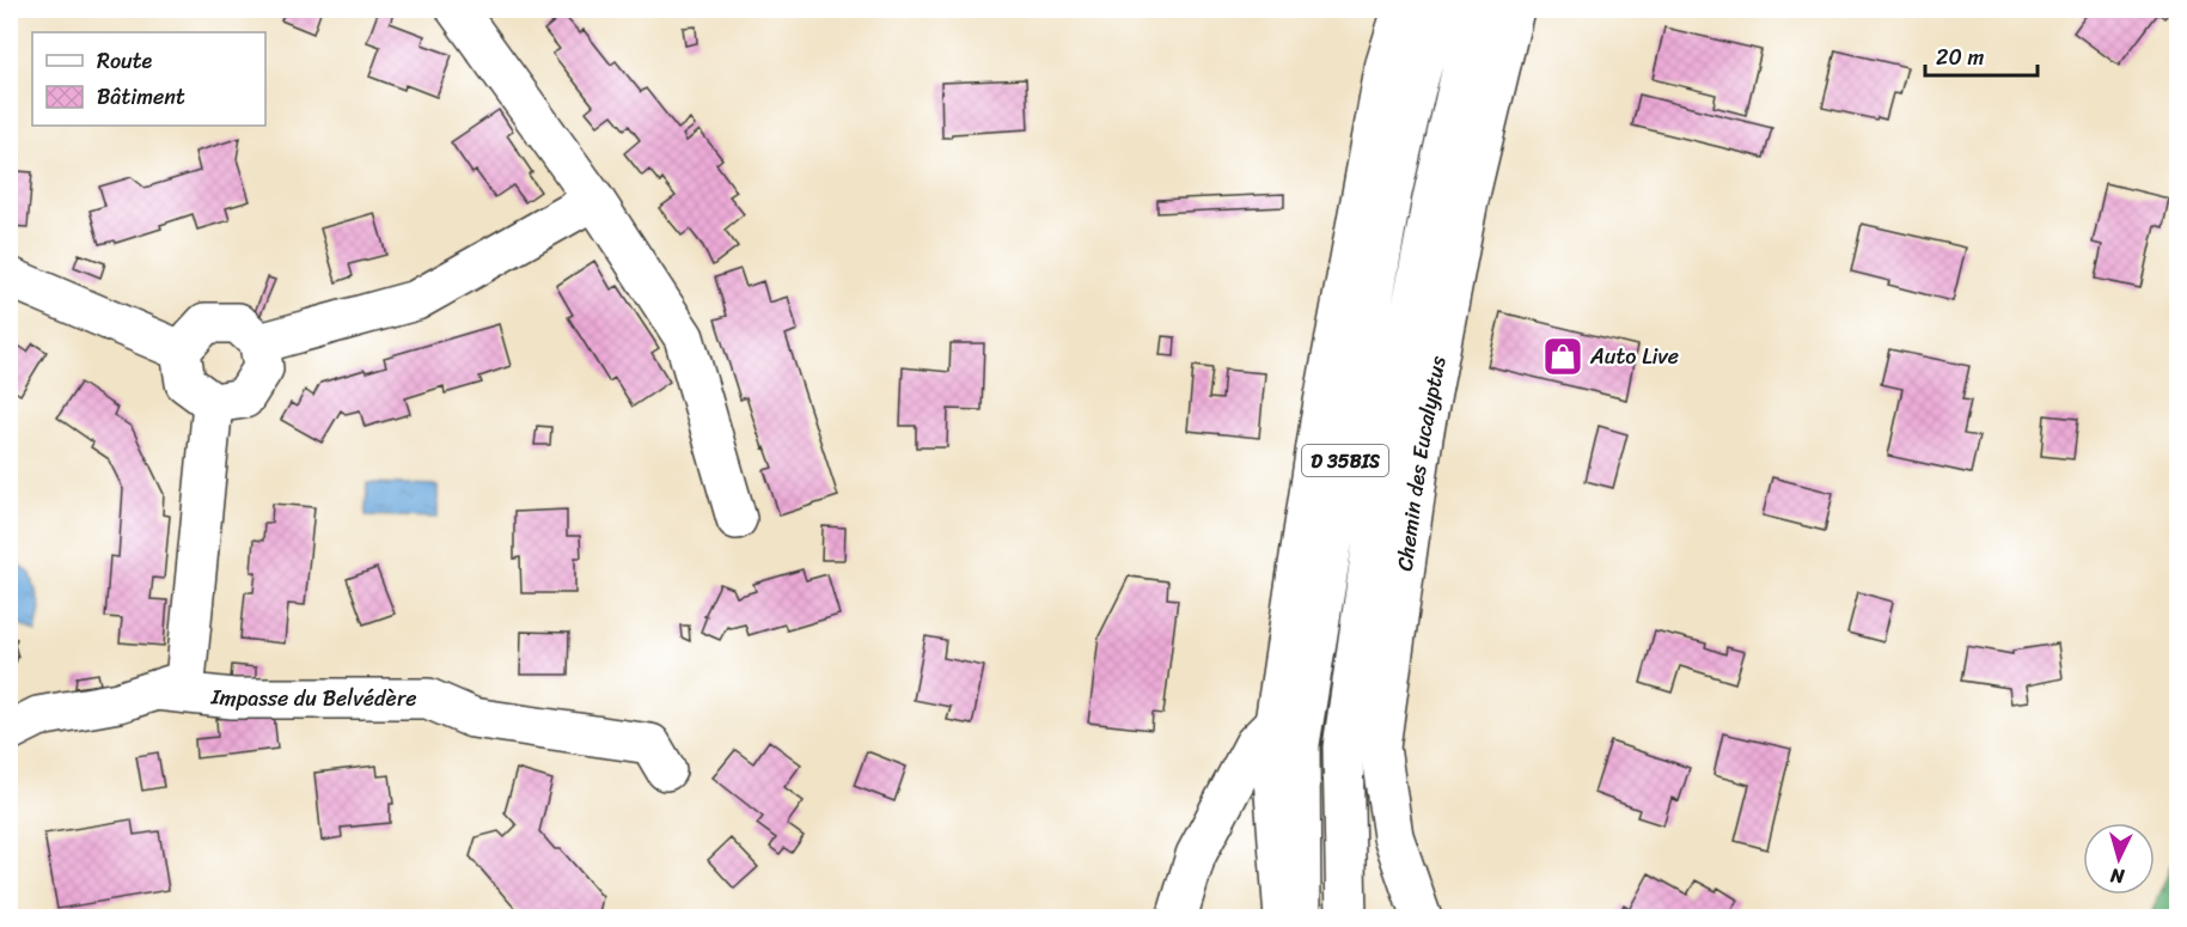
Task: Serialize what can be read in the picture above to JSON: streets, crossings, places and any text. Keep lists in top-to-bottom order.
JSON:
{
  "streets": {
    "street": ["D 35BIS", "Chemin des Eucalyptus", "Impasse du Belvédère"]
  },
  "places": {
    "shop": ["Auto Live"]
  },
  "legend": ["Route", "Bâtiment"],
  "scale_bar": "20 m",
  "north": "bottom"
}
